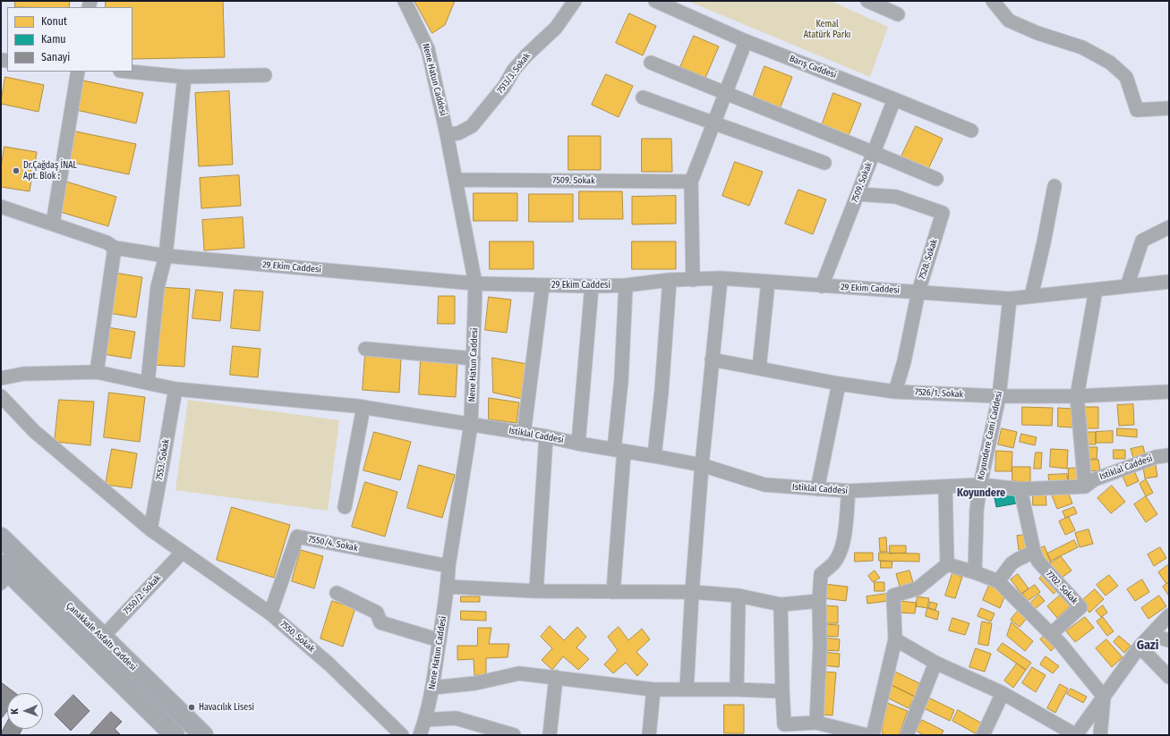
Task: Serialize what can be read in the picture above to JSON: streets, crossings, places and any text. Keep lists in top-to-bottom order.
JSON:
{
  "streets": {
    "highway": ["Çanakkale Asfaltı Caddesi"],
    "street": [
      "Barış Caddesi",
      "7513/3. Sokak",
      "Nene Hatun Caddesi",
      "7509. Sokak",
      "7528. Sokak",
      "29 Ekim Caddesi",
      "7526/1. Sokak",
      "Istiklal Caddesi",
      "Koyundere Cami Caddesi",
      "7553. Sokak",
      "7550/4. Sokak",
      "7702. Sokak",
      "7550/2. Sokak",
      "7550. Sokak"
    ]
  },
  "crossings": [
    ["Barış Caddesi", "7509. Sokak"],
    ["7513/3. Sokak", "Nene Hatun Caddesi"],
    ["Nene Hatun Caddesi", "7509. Sokak"],
    ["Nene Hatun Caddesi", "29 Ekim Caddesi"],
    ["Nene Hatun Caddesi", "Istiklal Caddesi"],
    ["Nene Hatun Caddesi", "7550/4. Sokak"],
    ["7509. Sokak", "7528. Sokak"],
    ["7509. Sokak", "29 Ekim Caddesi"],
    ["7528. Sokak", "29 Ekim Caddesi"],
    ["7528. Sokak", "7526/1. Sokak"],
    ["29 Ekim Caddesi", "Koyundere Cami Caddesi"],
    ["7526/1. Sokak", "Koyundere Cami Caddesi"],
    ["Istiklal Caddesi", "Koyundere Cami Caddesi"],
    ["Istiklal Caddesi", "7553. Sokak"],
    ["7553. Sokak", "7550. Sokak"],
    ["7550/4. Sokak", "7550. Sokak"],
    ["7550/2. Sokak", "Çanakkale Asfaltı Caddesi"],
    ["7550/2. Sokak", "7550. Sokak"]
  ],
  "districts": ["Koyundere", "Gazi"],
  "parks": ["Kemal Atatürk Parkı"],
  "places": ["Dr.Çağdaş İNAL Apt. Blok :", "Havacılık Lisesi"],
  "legend": ["Konut", "Kamu", "Sanayi"],
  "north": "left"
}
